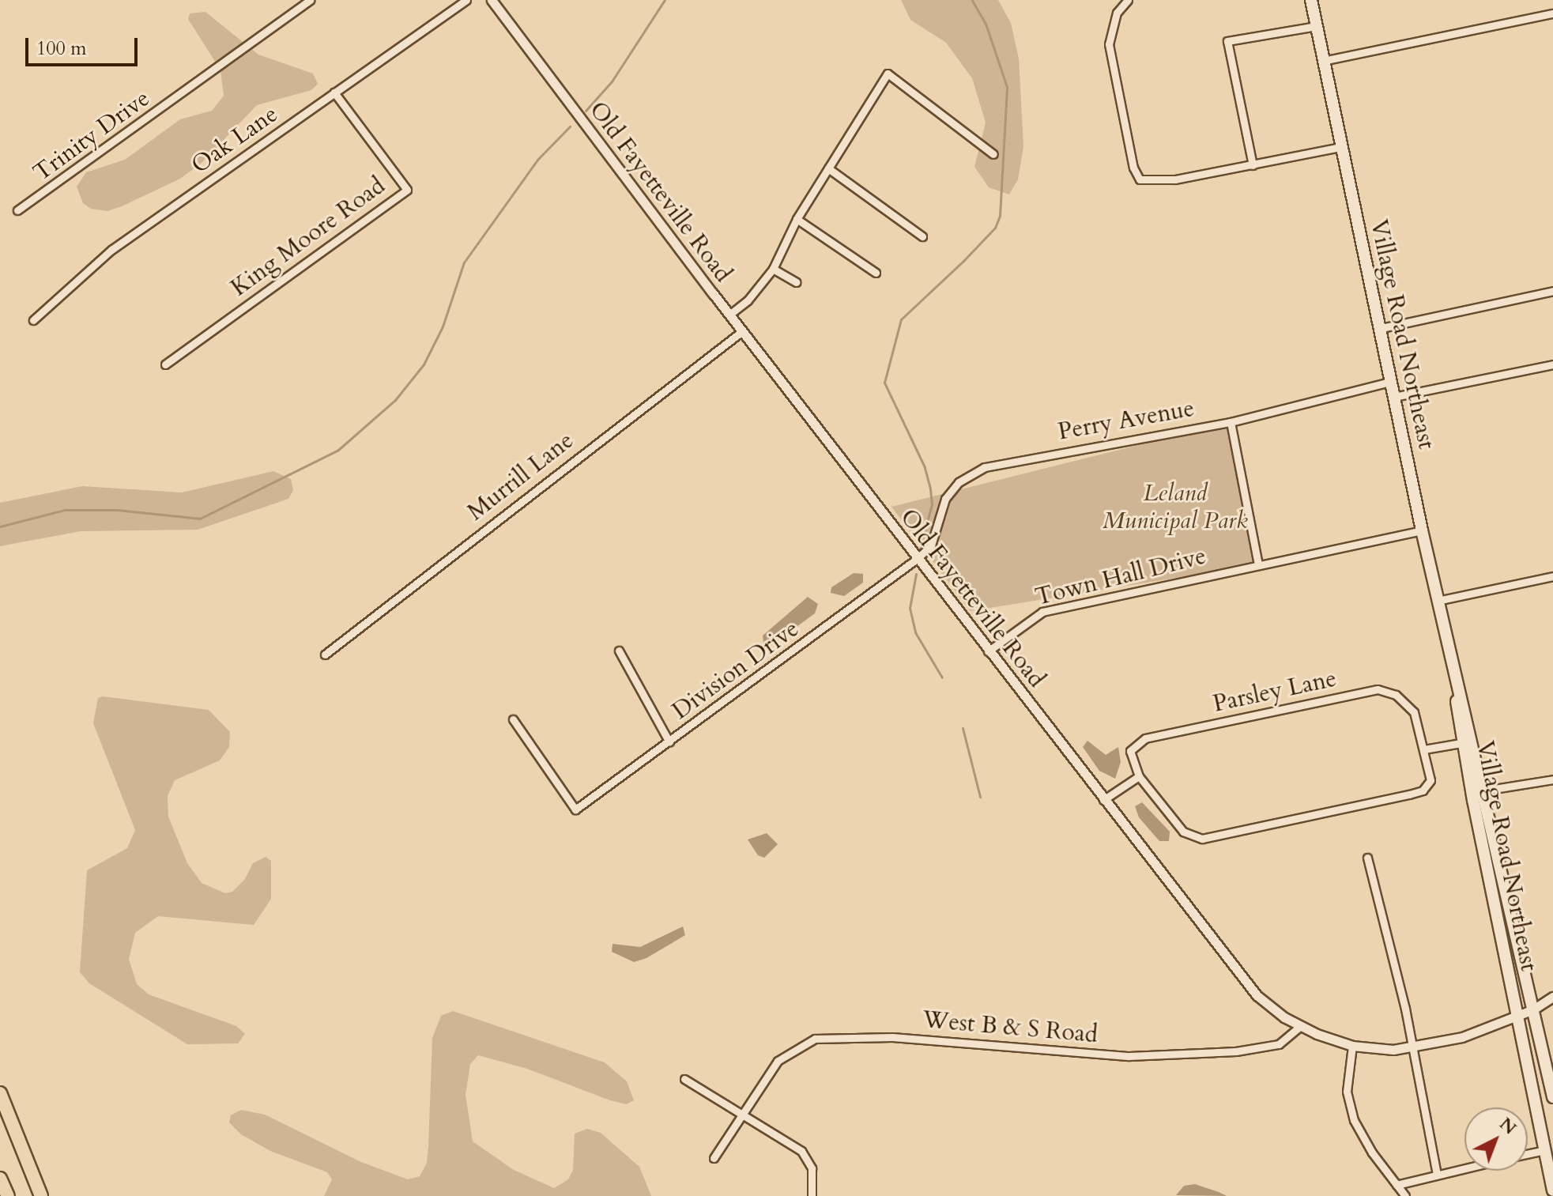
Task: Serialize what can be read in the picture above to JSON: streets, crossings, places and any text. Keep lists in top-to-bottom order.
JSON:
{
  "streets": {
    "main road": ["Village Road Northeast"],
    "street": [
      "Trinity Drive",
      "Oak Lane",
      "Old Fayetteville Road",
      "King Moore Road",
      "Perry Avenue",
      "Murrill Lane",
      "Town Hall Drive",
      "Division Drive",
      "Parsley Lane",
      "West B & S Road"
    ]
  },
  "crossings": [
    ["Oak Lane", "King Moore Road"],
    ["Old Fayetteville Road", "Village Road Northeast"],
    ["Old Fayetteville Road", "Perry Avenue"],
    ["Old Fayetteville Road", "Murrill Lane"],
    ["Old Fayetteville Road", "Town Hall Drive"],
    ["Old Fayetteville Road", "Division Drive"],
    ["Old Fayetteville Road", "West B & S Road"],
    ["Village Road Northeast", "Perry Avenue"],
    ["Village Road Northeast", "Town Hall Drive"],
    ["Perry Avenue", "Division Drive"]
  ],
  "parks": ["Leland Municipal Park"],
  "scale_bar": "100 m",
  "north": "top right"
}
